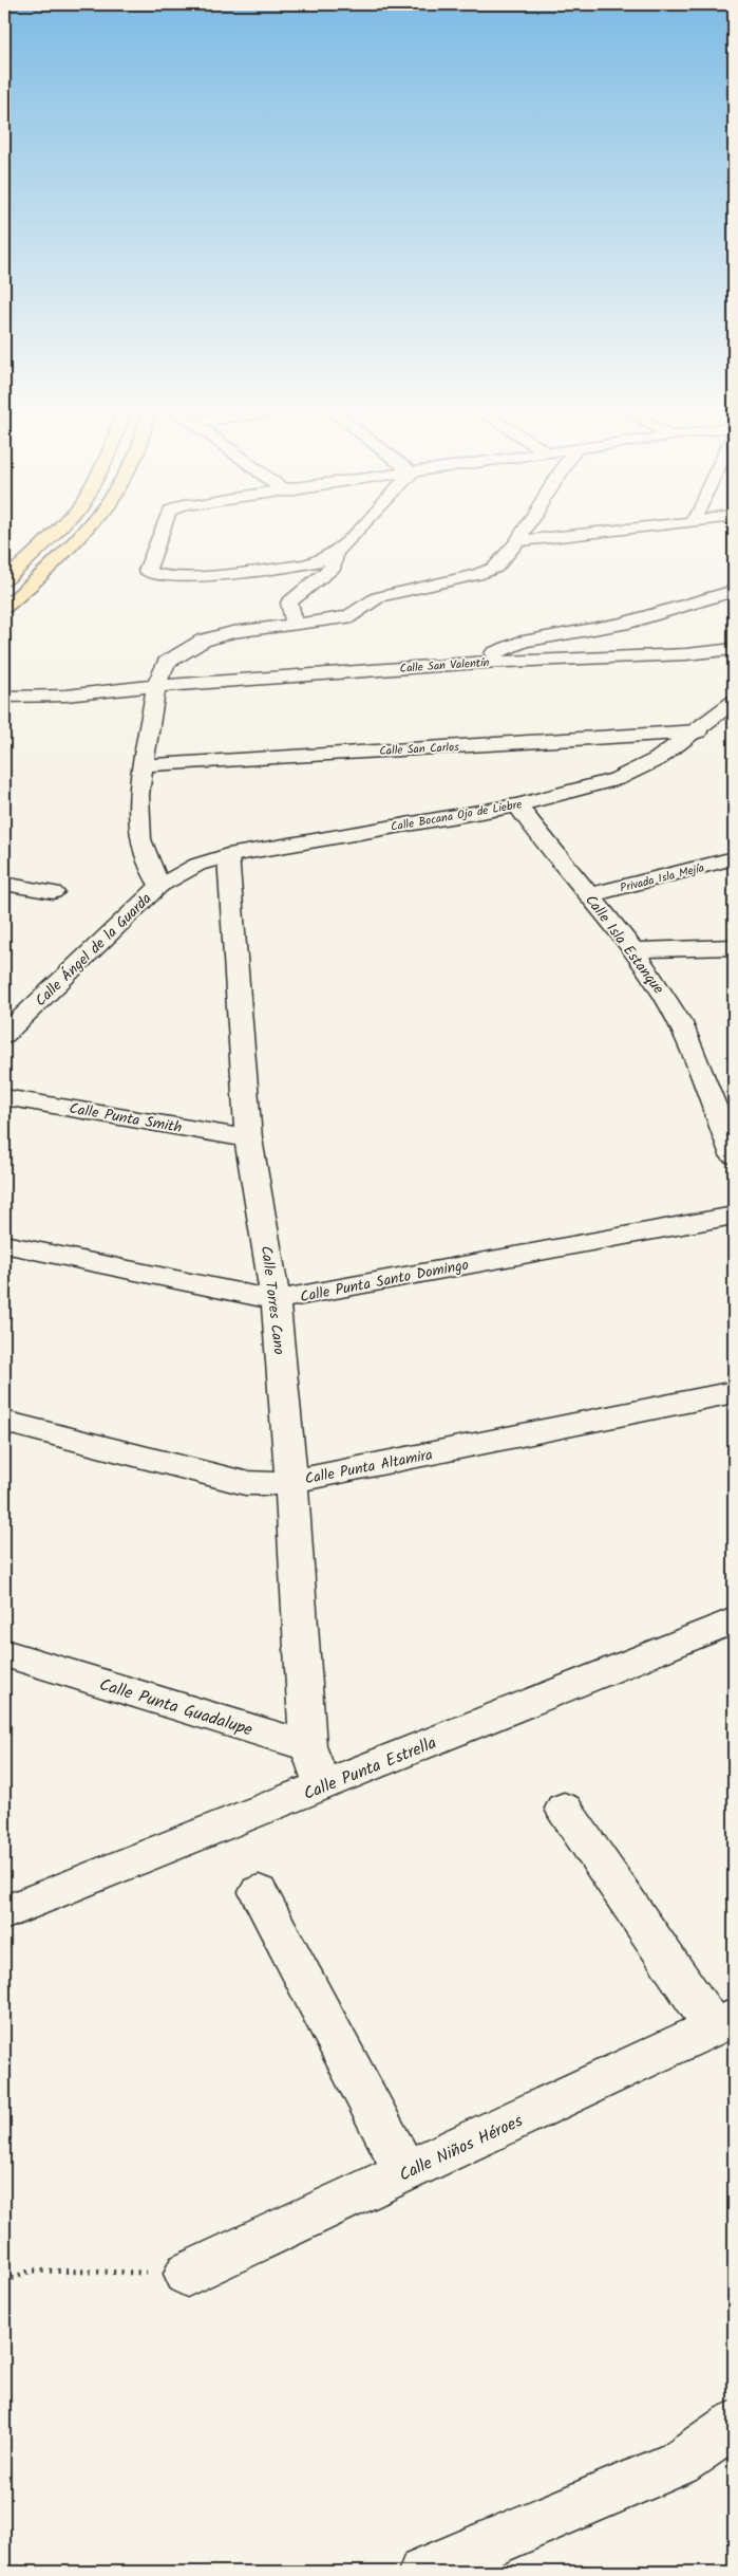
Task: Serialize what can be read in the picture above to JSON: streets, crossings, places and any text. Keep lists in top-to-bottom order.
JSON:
{
  "streets": {
    "street": [
      "Calle San Valentín",
      "Calle San Carlos",
      "Calle Bocana Ojo de Liebre",
      "Privada Isla Mejía",
      "Calle Isla Estanque",
      "Calle Ángel de la Guarda",
      "Calle Punta Smith",
      "Calle Punta Santo Domingo",
      "Calle Torres Cano",
      "Calle Punta Altamira",
      "Calle Punta Guadalupe",
      "Calle Punta Estrella",
      "Calle Niños Héroes"
    ]
  },
  "crossings": [
    ["Calle San Carlos", "Calle Bocana Ojo de Liebre"],
    ["Calle Bocana Ojo de Liebre", "Calle Isla Estanque"],
    ["Calle Bocana Ojo de Liebre", "Calle Ángel de la Guarda"],
    ["Calle Bocana Ojo de Liebre", "Calle Torres Cano"],
    ["Privada Isla Mejía", "Calle Isla Estanque"],
    ["Calle Punta Smith", "Calle Torres Cano"],
    ["Calle Punta Santo Domingo", "Calle Torres Cano"],
    ["Calle Torres Cano", "Calle Punta Altamira"],
    ["Calle Torres Cano", "Calle Punta Guadalupe"]
  ]
}
